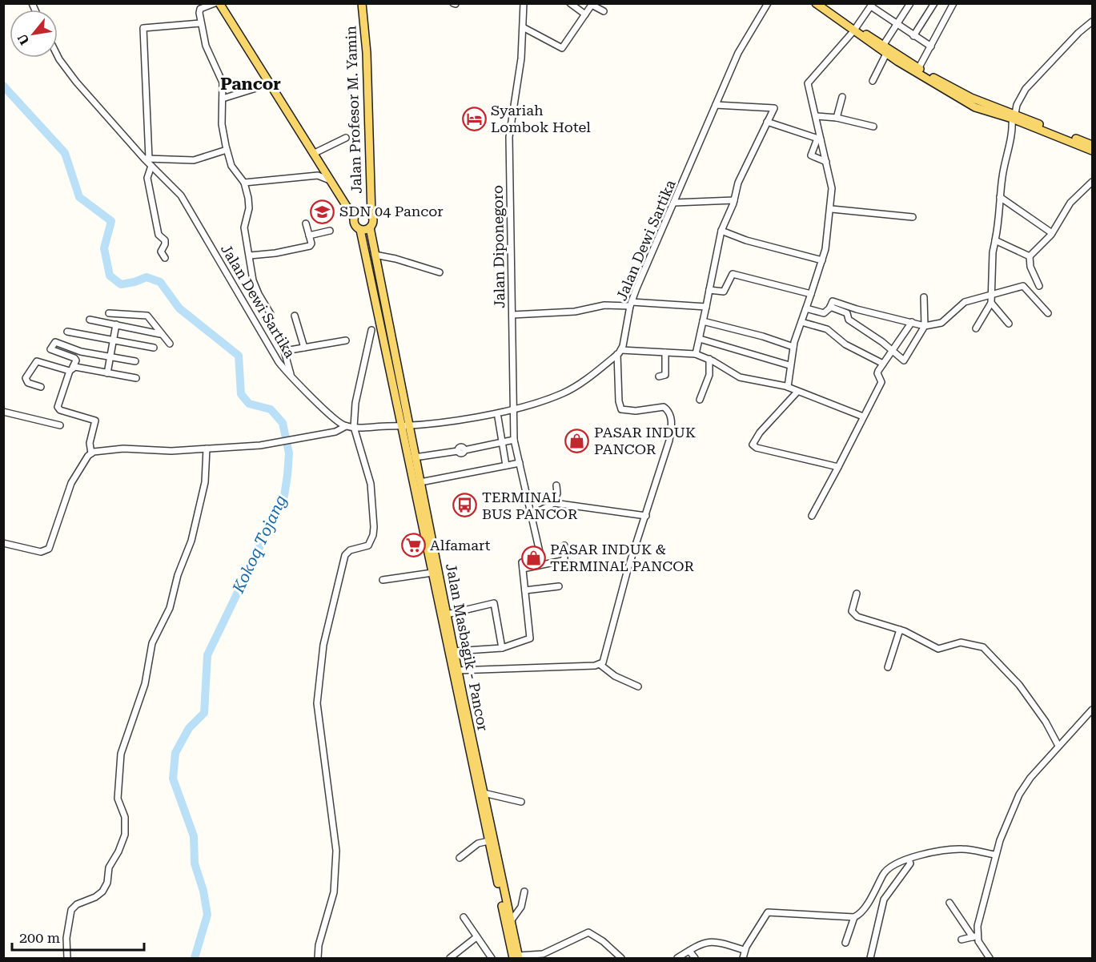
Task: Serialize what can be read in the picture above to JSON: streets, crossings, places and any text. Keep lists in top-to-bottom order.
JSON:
{
  "streets": {
    "main road": ["Jalan Profesor M. Yamin", "Jalan Masbagik - Pancor"],
    "street": ["Jalan Dewi Sartika", "Jalan Diponegoro"]
  },
  "crossings": [
    ["Jalan Profesor M. Yamin", "Jalan Masbagik - Pancor"]
  ],
  "districts": ["Pancor"],
  "water": ["Kokoq Tojang"],
  "places": {
    "hotel": ["Syariah Lombok Hotel"],
    "school or university": ["SDN 04 Pancor"],
    "shop": ["PASAR INDUK PANCOR", "PASAR INDUK & TERMINAL PANCOR"],
    "bus stop": ["TERMINAL BUS PANCOR"],
    "supermarket": ["Alfamart"]
  },
  "scale_bar": "200 m",
  "north": "bottom left"
}
